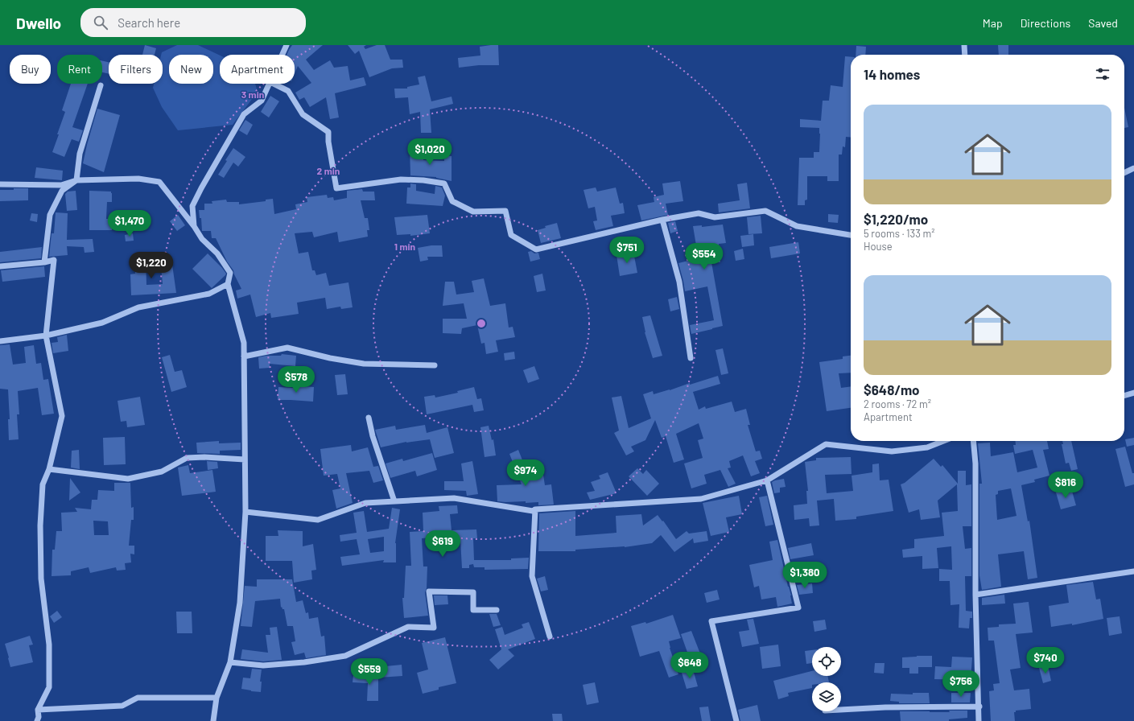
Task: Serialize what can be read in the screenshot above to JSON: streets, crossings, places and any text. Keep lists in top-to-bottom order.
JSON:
{
  "page": {
    "header": "Dwello",
    "search": "Search here",
    "nav": ["Map", "Directions", "Saved"],
    "chip": [
      "Buy",
      "Rent",
      "Filters",
      "New",
      "Apartment"
    ],
    "heading": "14 homes",
    "list": [
      {
        "name": "$1,220/mo",
        "note": "5 rooms · 133 m² · House"
      },
      {
        "name": "$648/mo",
        "note": "2 rooms · 72 m² · Apartment"
      }
    ],
    "price": [
      "$1,020",
      "$1,470",
      "$751",
      "$554",
      "$1,220",
      "$578",
      "$974",
      "$816",
      "$619",
      "$1,380",
      "$740",
      "$648",
      "$559",
      "$756"
    ]
  },
  "rings": ["3 min", "2 min", "1 min"]
}
